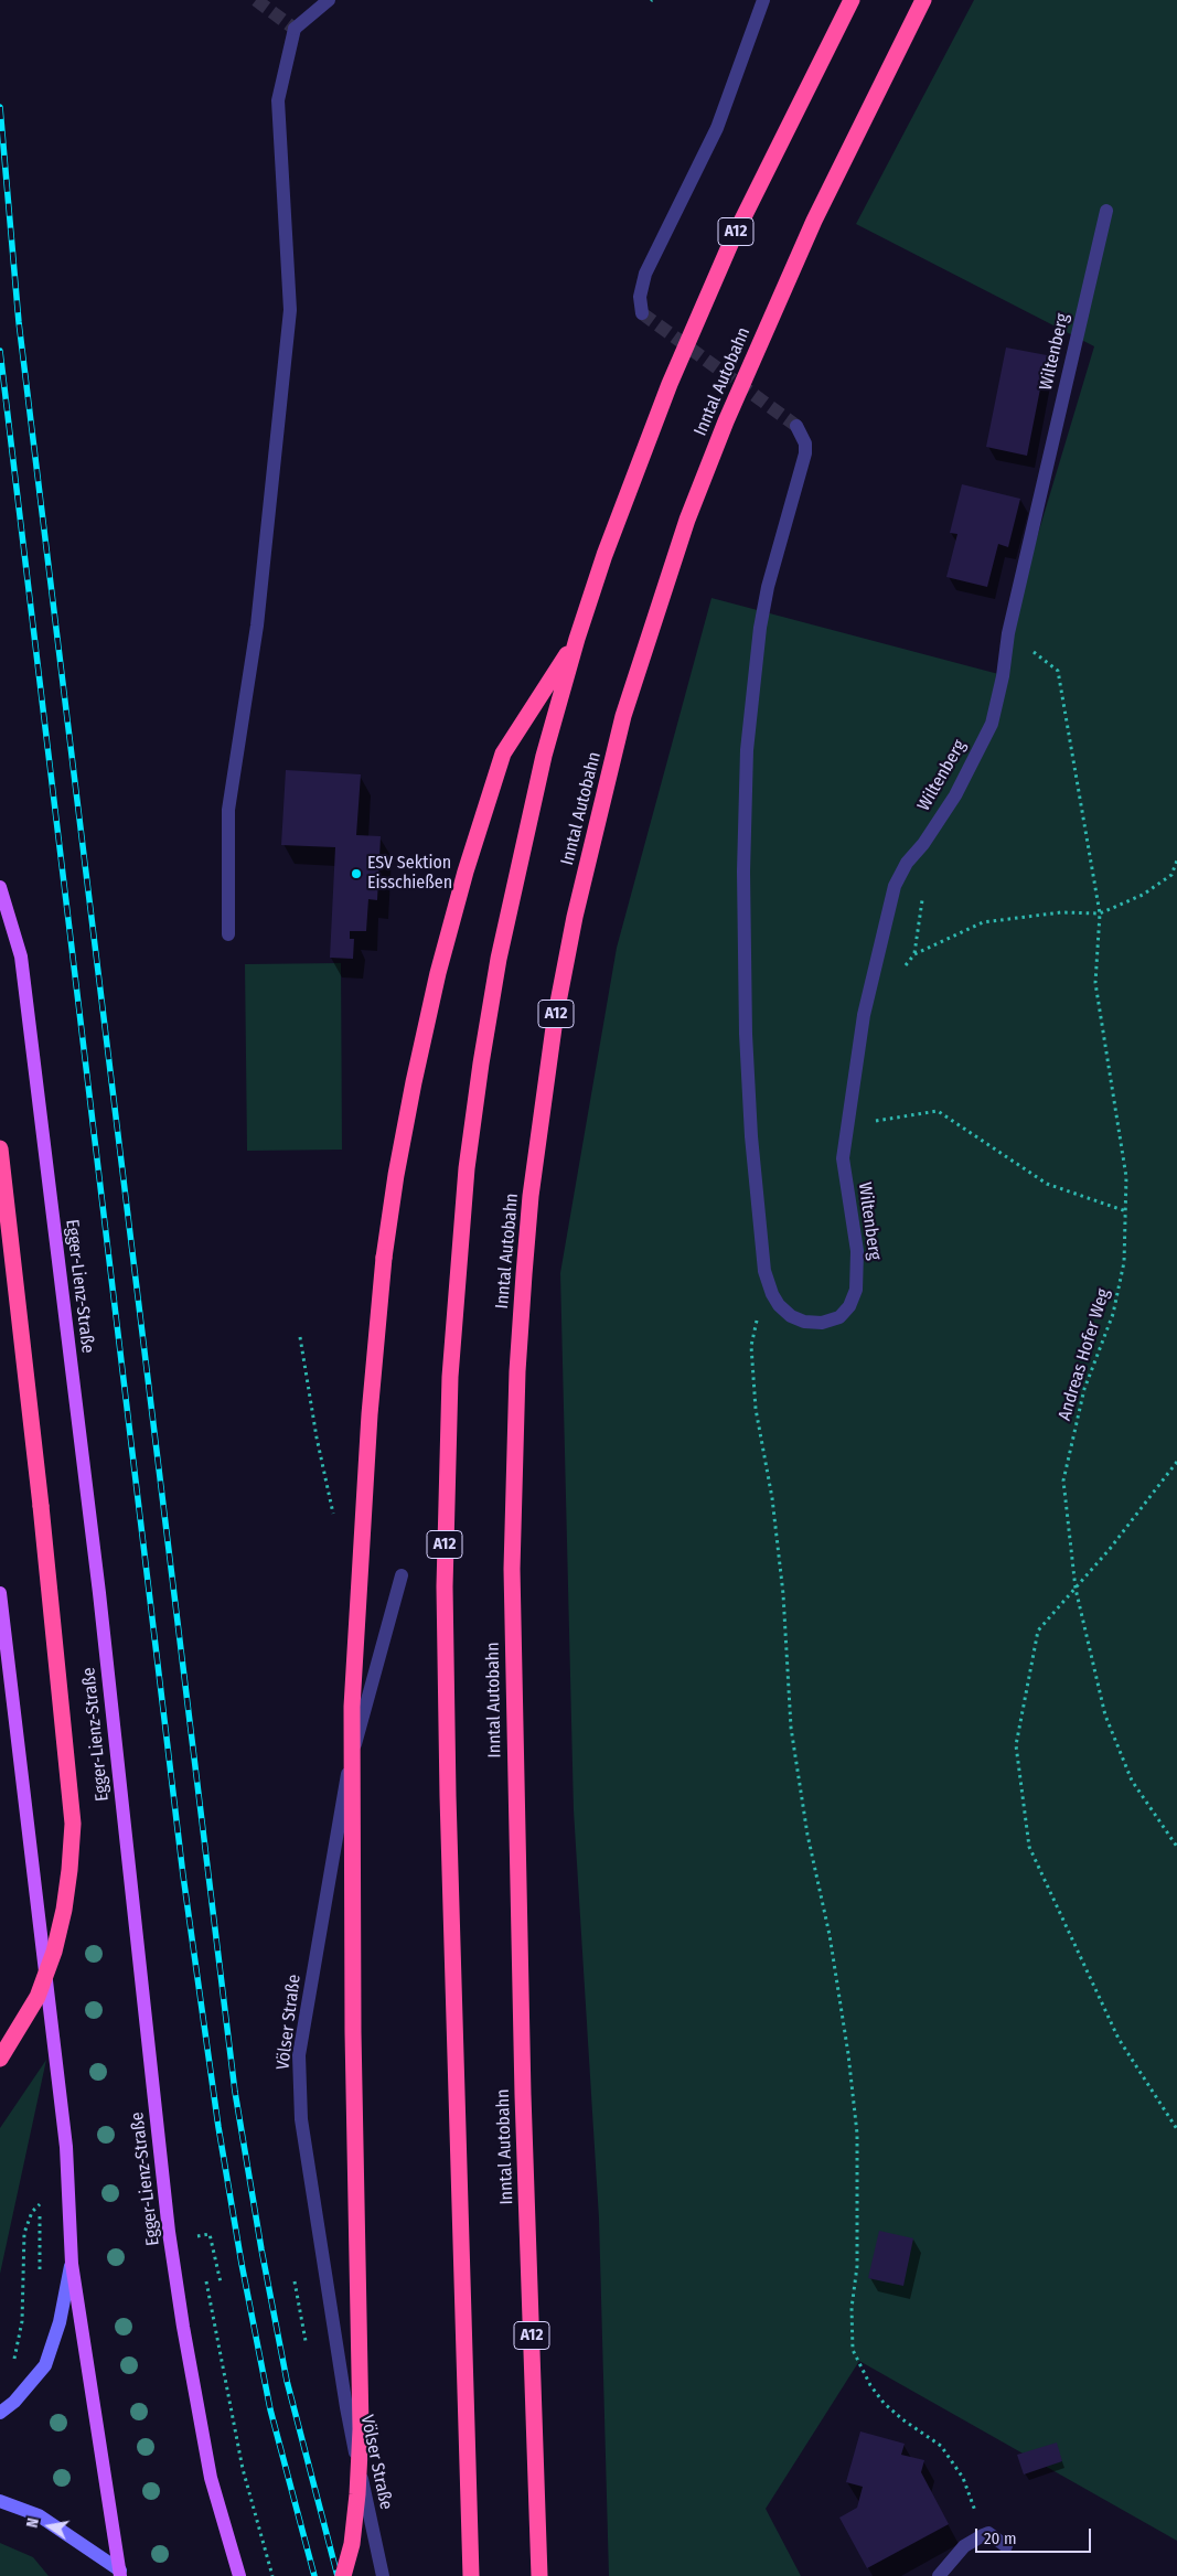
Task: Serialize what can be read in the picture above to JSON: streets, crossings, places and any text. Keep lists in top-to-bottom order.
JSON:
{
  "streets": {
    "highway": ["A12", "Inntal Autobahn"],
    "main road": ["Egger-Lienz-Straße"],
    "street": ["Wiltenberg", "Völser Straße"],
    "path": ["Andreas Hofer Weg"]
  },
  "crossings": [
    ["Wiltenberg", "Andreas Hofer Weg"]
  ],
  "places": ["ESV Sektion Eisschießen"],
  "scale_bar": "20 m",
  "north": "left"
}
